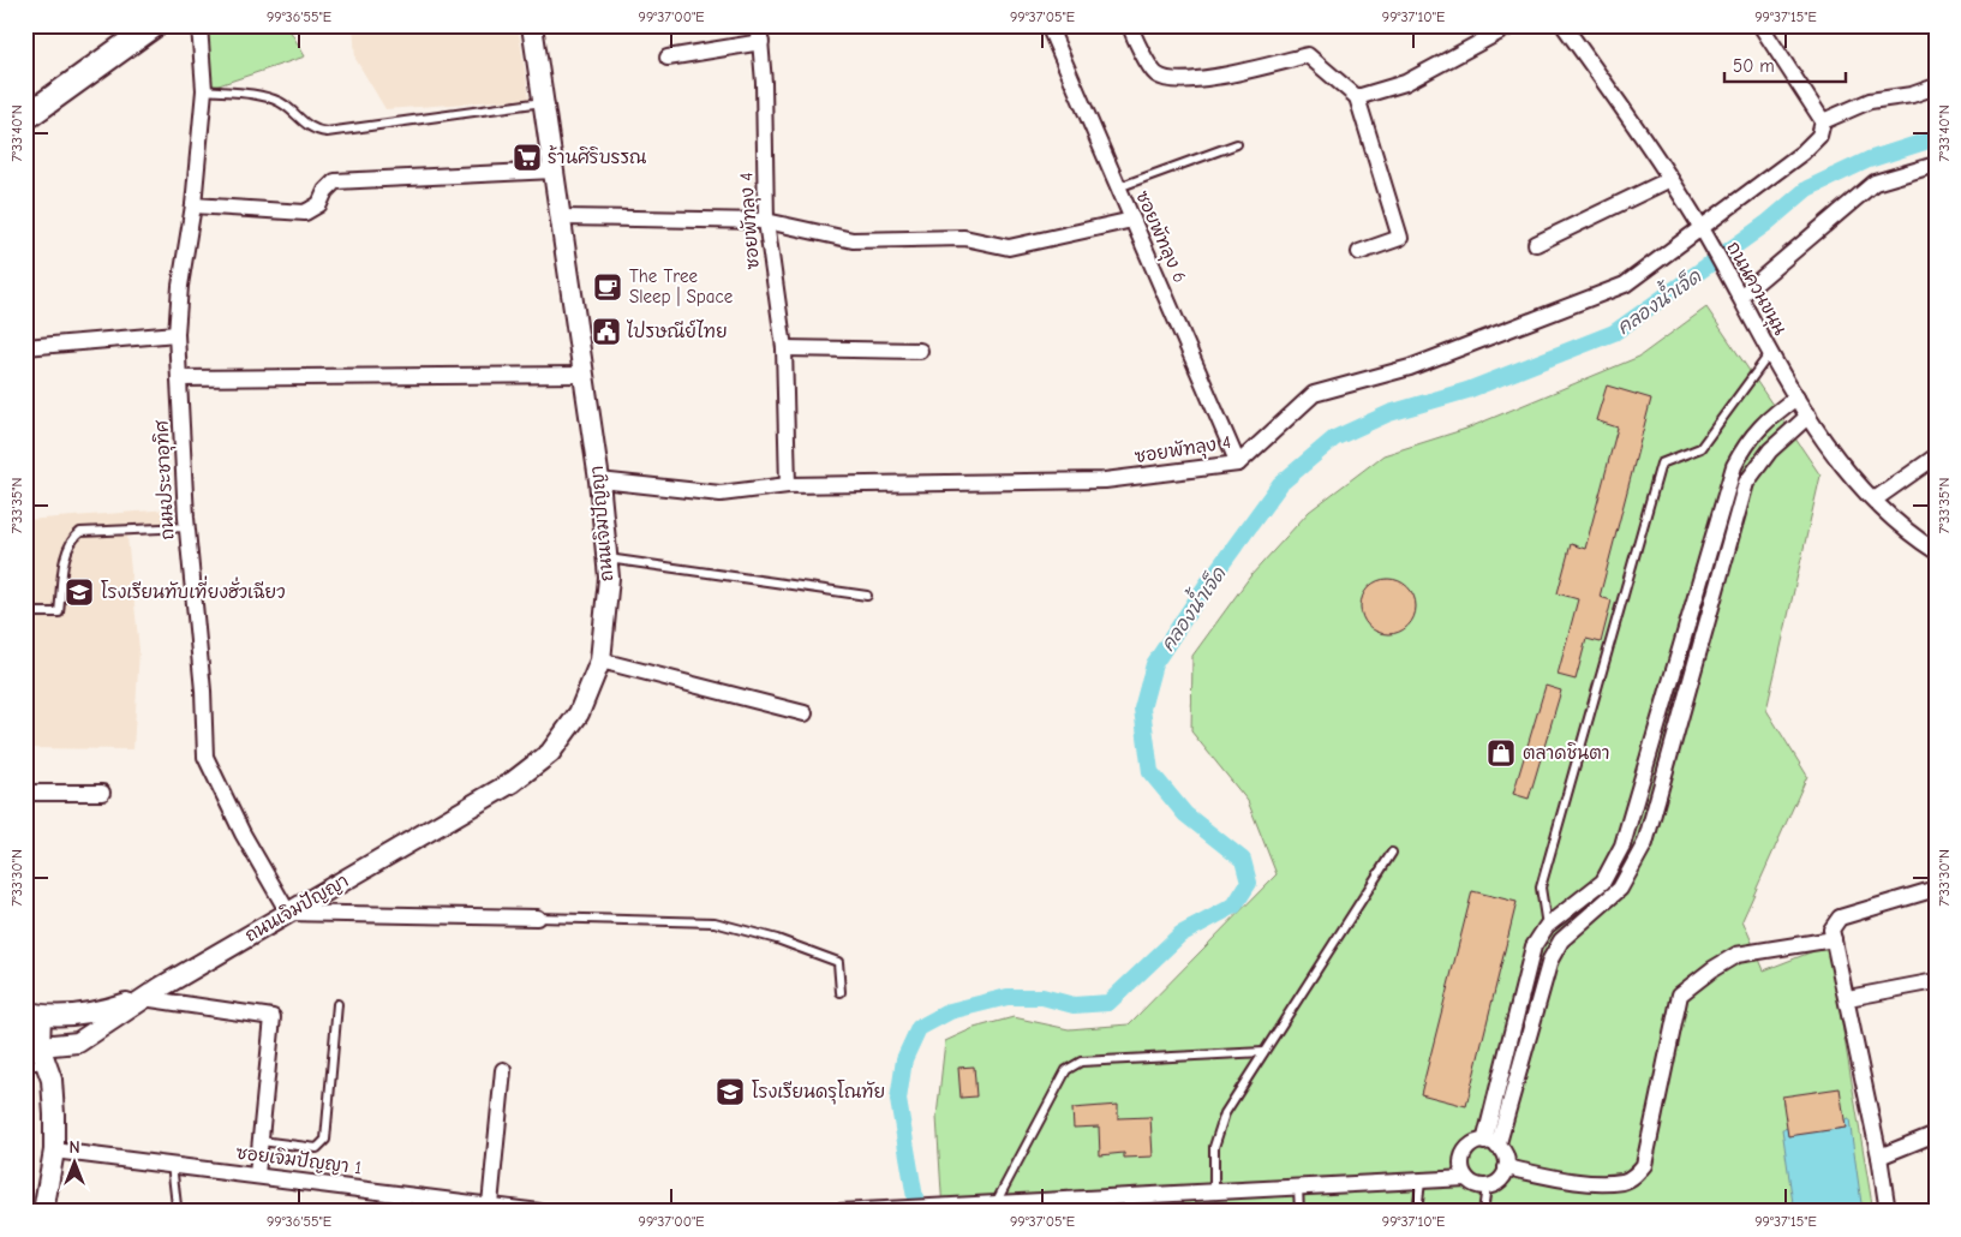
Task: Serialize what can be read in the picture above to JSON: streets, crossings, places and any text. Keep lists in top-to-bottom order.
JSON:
{
  "streets": {
    "street": [
      "ซอยพัทลุง 4",
      "ซอยพัทลุง 6",
      "ถนนควนขนุน",
      "ถนนประชาอุทิศ",
      "ถนนเจิมปัญญา",
      "ซอยเจิมปัญญา 1"
    ]
  },
  "crossings": [
    ["ซอยพัทลุง 4", "ซอยพัทลุง 6"],
    ["ซอยพัทลุง 4", "ถนนควนขนุน"],
    ["ซอยพัทลุง 4", "ถนนเจิมปัญญา"],
    ["ถนนประชาอุทิศ", "ถนนเจิมปัญญา"]
  ],
  "water": ["คลองน้ำเจ็ด"],
  "places": {
    "supermarket": ["ร้านศิริบรรณ"],
    "cafe": ["The Tree Sleep | Space"],
    "public building": ["ไปรษณีย์ไทย"],
    "school or university": ["โรงเรียนทับเที่ยงฮั่วเฉียว", "โรงเรียนดรุโณทัย"],
    "shop": ["ตลาดชินตา"]
  },
  "scale_bar": "50 m",
  "north": "top",
  "coordinates": [
    "99°36'55\"E",
    "99°37'00\"E",
    "99°37'05\"E",
    "99°37'10\"E",
    "99°37'15\"E",
    "7°33'40\"N",
    "7°33'35\"N",
    "7°33'30\"N"
  ]
}
